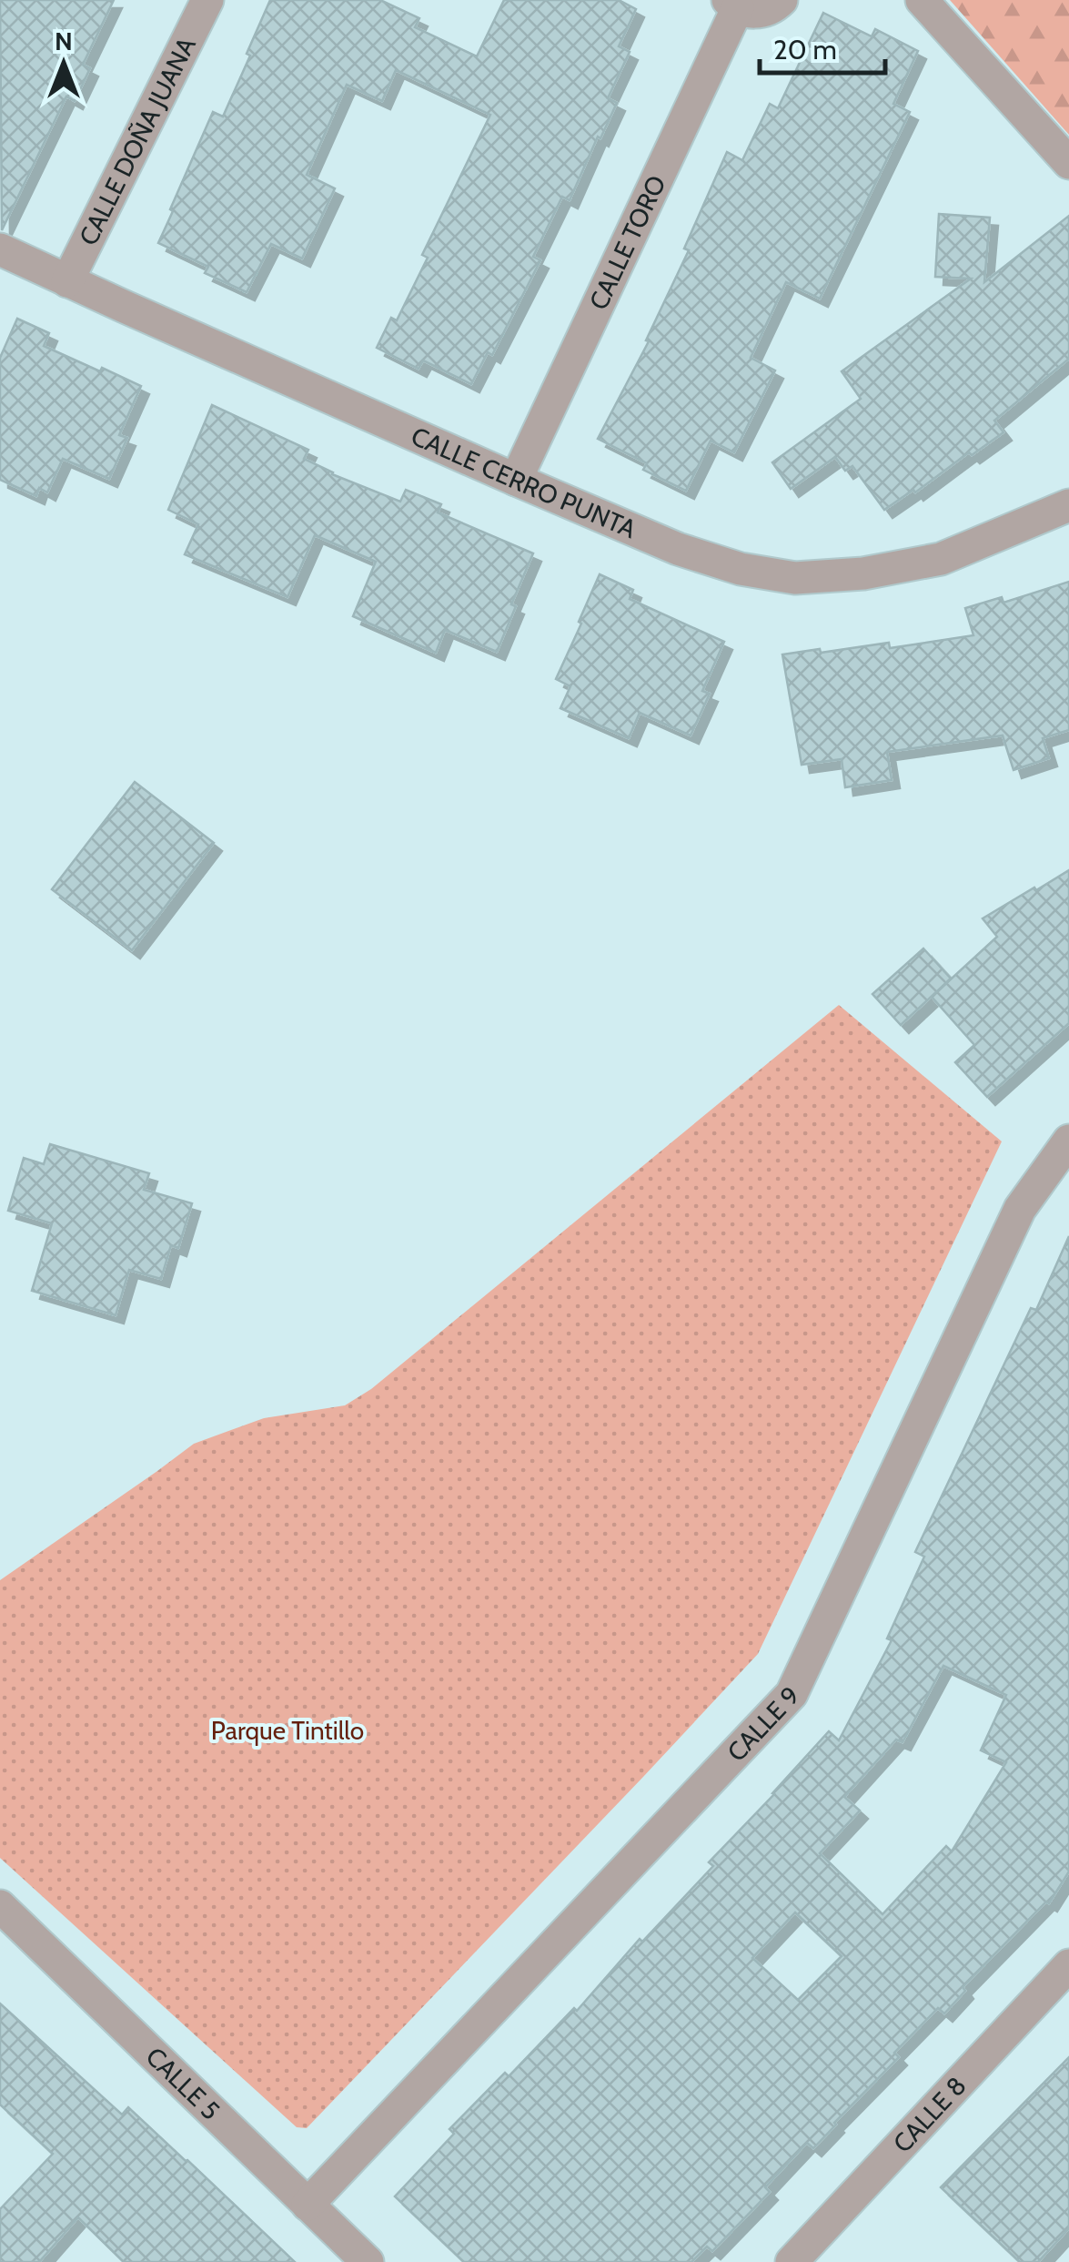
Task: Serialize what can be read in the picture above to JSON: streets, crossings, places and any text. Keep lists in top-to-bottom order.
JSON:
{
  "streets": {
    "street": [
      "CALLE DOÑA JUANA",
      "CALLE TORO",
      "CALLE CERRO PUNTA",
      "CALLE 9",
      "CALLE 5",
      "CALLE 8"
    ]
  },
  "crossings": [
    ["CALLE DOÑA JUANA", "CALLE CERRO PUNTA"],
    ["CALLE TORO", "CALLE CERRO PUNTA"],
    ["CALLE 9", "CALLE 5"]
  ],
  "parks": ["Parque Tintillo"],
  "scale_bar": "20 m",
  "north": "top"
}
